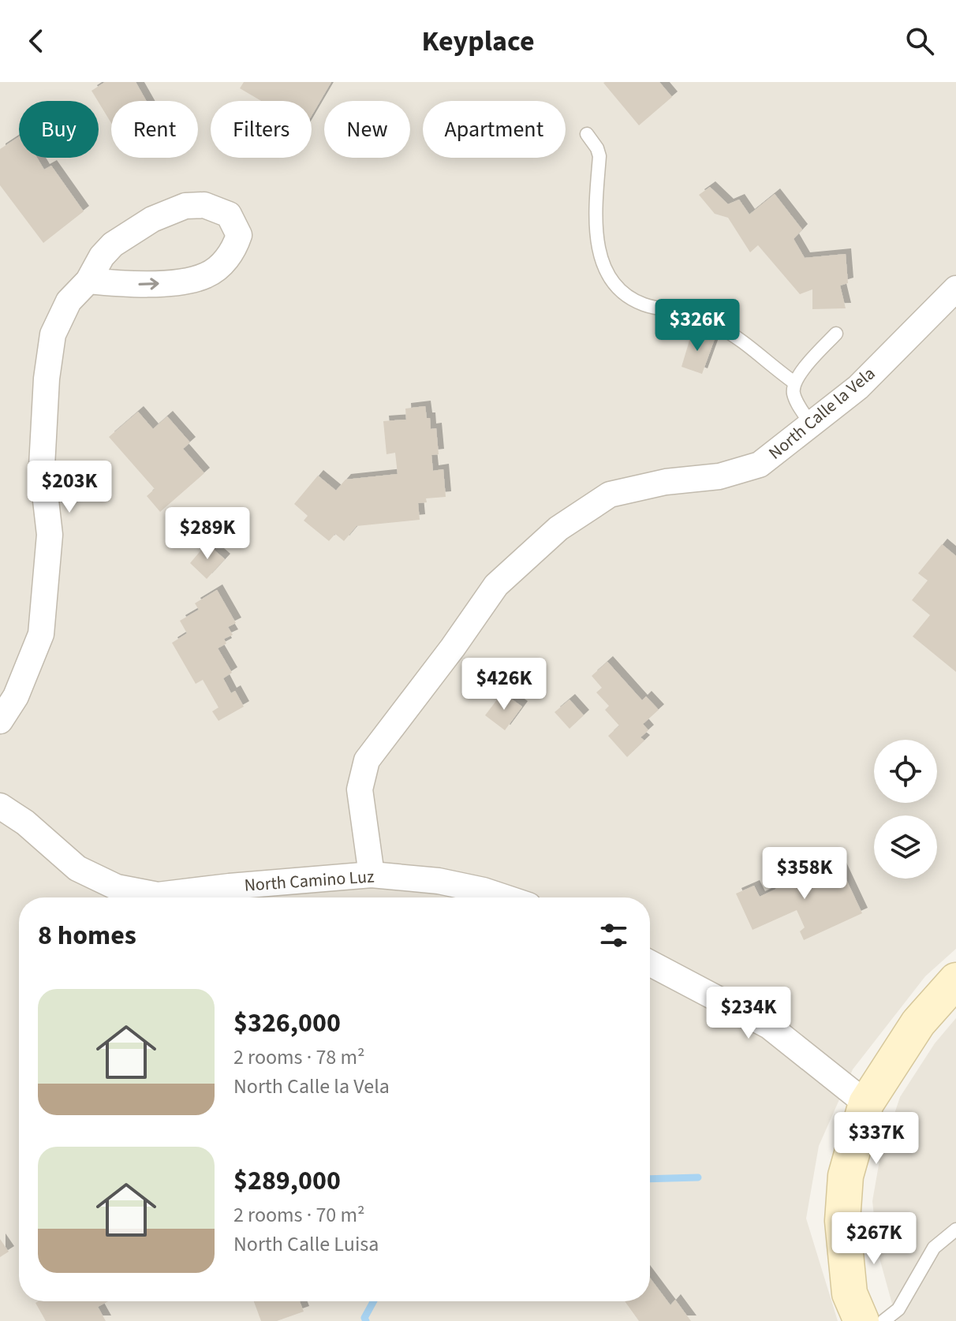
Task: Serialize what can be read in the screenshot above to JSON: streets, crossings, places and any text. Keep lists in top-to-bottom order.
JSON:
{
  "streets": {
    "street": ["North Calle la Vela", "North Camino Luz"]
  },
  "crossings": [
    ["North Calle la Vela", "North Camino Luz"]
  ],
  "page": {
    "header": "Keyplace",
    "chip": [
      "Buy",
      "Rent",
      "Filters",
      "New",
      "Apartment"
    ],
    "price": [
      "$326K",
      "$203K",
      "$289K",
      "$426K",
      "$358K",
      "$234K",
      "$337K",
      "$267K"
    ],
    "heading": "8 homes",
    "list": [
      {
        "name": "$326,000",
        "note": "2 rooms · 78 m² · North Calle la Vela"
      },
      {
        "name": "$289,000",
        "note": "2 rooms · 70 m² · North Calle Luisa"
      }
    ]
  }
}
